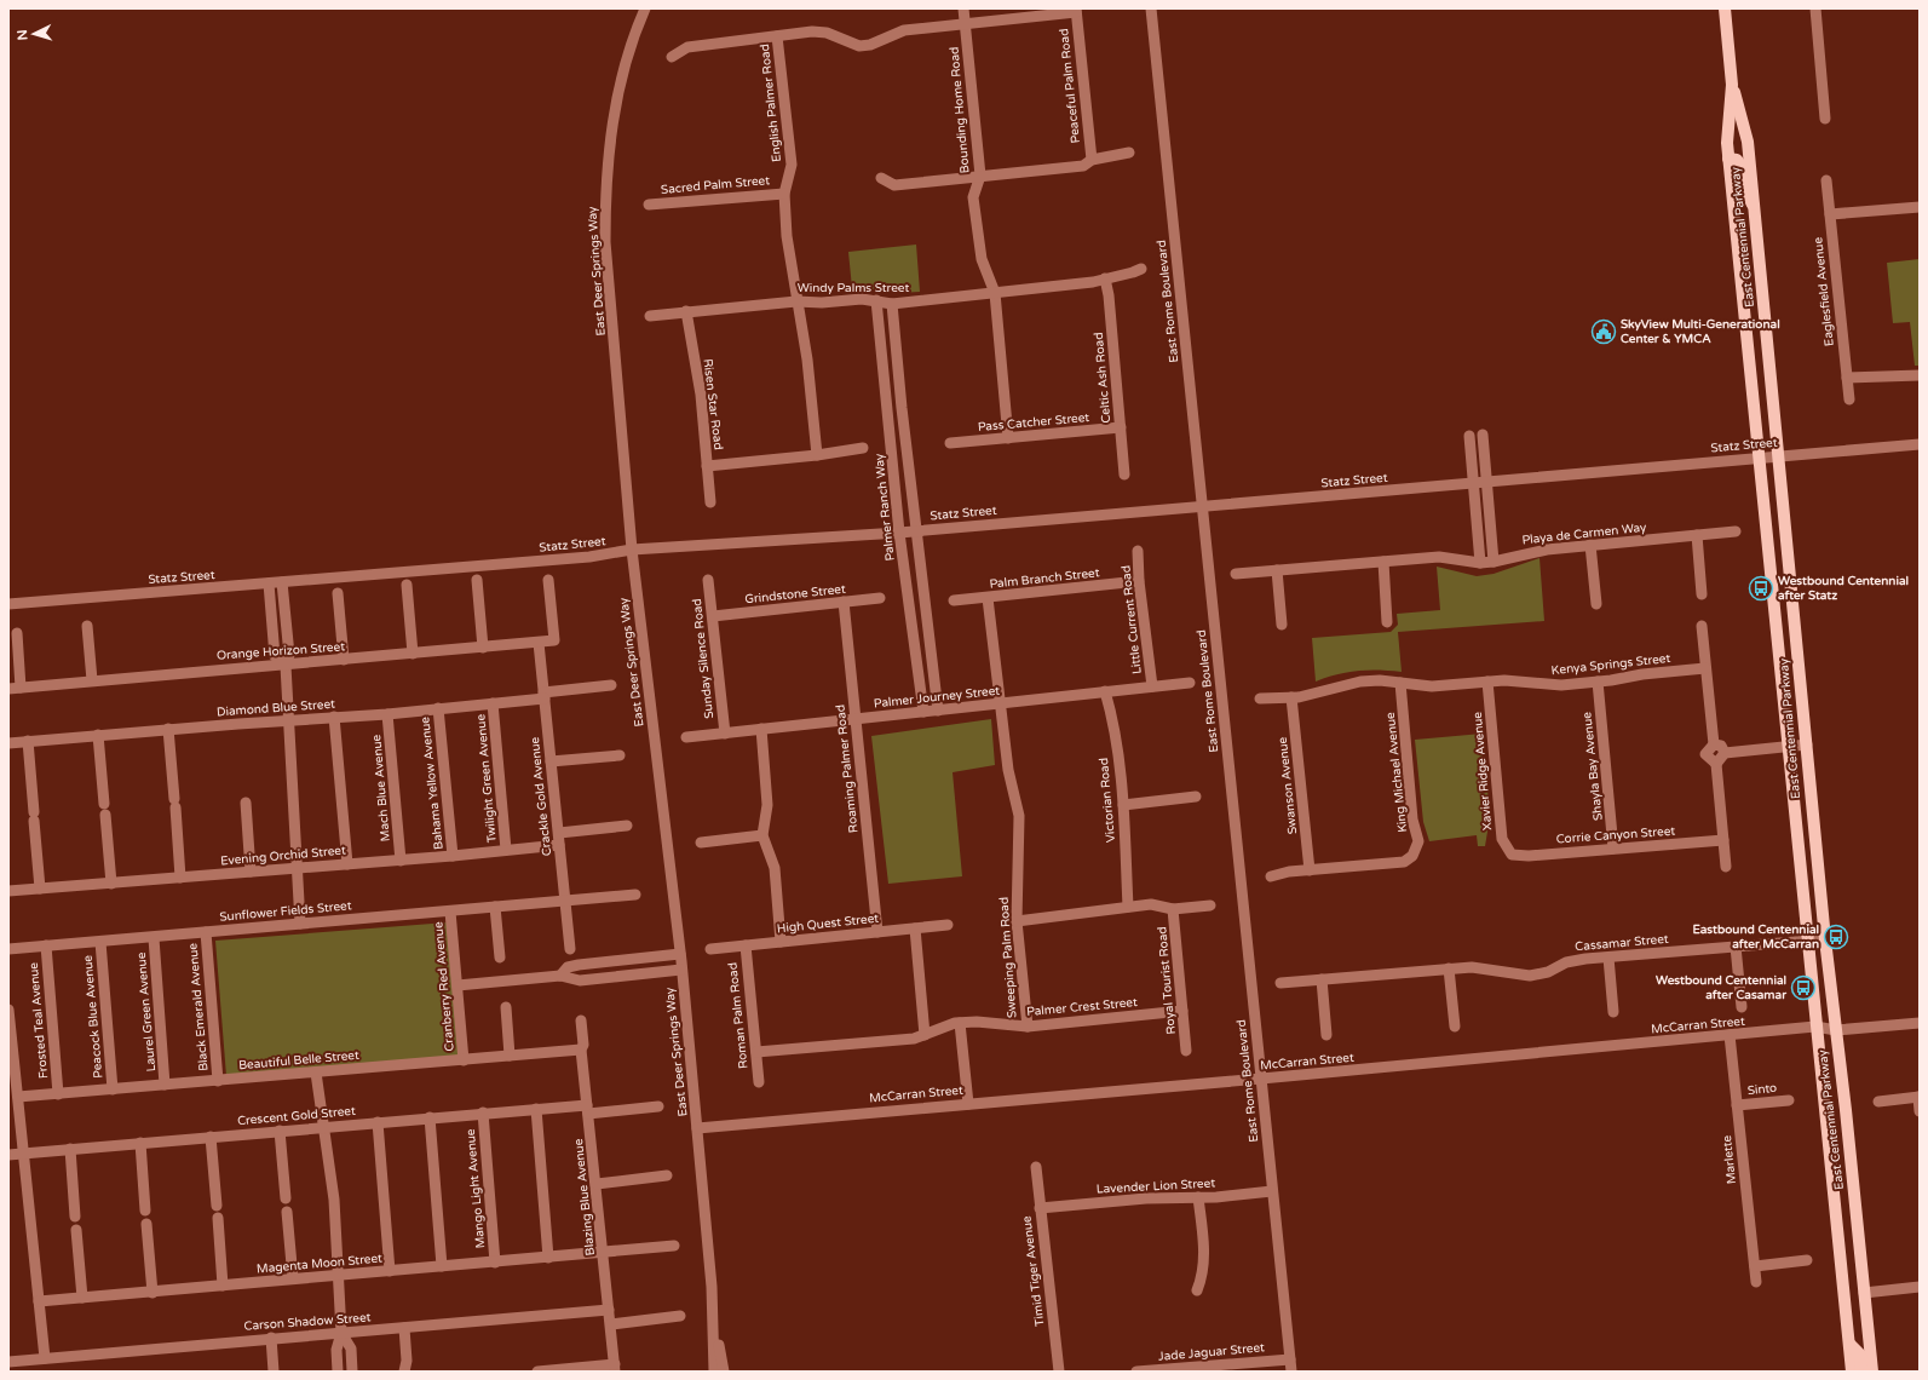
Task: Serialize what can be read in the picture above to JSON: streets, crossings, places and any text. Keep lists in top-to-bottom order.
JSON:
{
  "streets": {
    "main road": ["East Centennial Parkway"],
    "street": [
      "Peaceful Palm Road",
      "English Palmer Road",
      "Bounding Home Road",
      "Sacred Palm Street",
      "East Deer Springs Way",
      "Windy Palms Street",
      "Eaglesfield Avenue",
      "East Rome Boulevard",
      "Celtic Ash Road",
      "Risen Star Road",
      "Pass Catcher Street",
      "Statz Street",
      "Palmer Ranch Way",
      "Playa de Carmen Way",
      "Palm Branch Street",
      "Grindstone Street",
      "Little Current Road",
      "Orange Horizon Street",
      "Sunday Silence Road",
      "Kenya Springs Street",
      "Palmer Journey Street",
      "Diamond Blue Street",
      "Shayla Bay Avenue",
      "Roaming Palmer Road",
      "Xavier Ridge Avenue",
      "King Michael Avenue",
      "Twilight Green Avenue",
      "Bahama Yellow Avenue",
      "Swanson Avenue",
      "Mach Blue Avenue",
      "Crackle Gold Avenue",
      "Victorian Road",
      "Corrie Canyon Street",
      "Evening Orchid Street",
      "Sunflower Fields Street",
      "High Quest Street",
      "Cassamar Street",
      "Sweeping Palm Road",
      "Royal Tourist Road",
      "Cranberry Red Avenue",
      "Black Emerald Avenue",
      "Palmer Crest Street",
      "Laurel Green Avenue",
      "Roman Palm Road",
      "Peacock Blue Avenue",
      "Frosted Teal Avenue",
      "McCarran Street",
      "Beautiful Belle Street",
      "Sinto",
      "Crescent Gold Street",
      "Marlette",
      "Lavender Lion Street",
      "Mango Light Avenue",
      "Blazing Blue Avenue",
      "Magenta Moon Street",
      "Timid Tiger Avenue",
      "Carson Shadow Street",
      "Jade Jaguar Street"
    ]
  },
  "crossings": [
    ["English Palmer Road", "Sacred Palm Street"],
    ["English Palmer Road", "Windy Palms Street"],
    ["Bounding Home Road", "Windy Palms Street"],
    ["Bounding Home Road", "Pass Catcher Street"],
    ["East Centennial Parkway", "Statz Street"],
    ["East Centennial Parkway", "Cassamar Street"],
    ["East Centennial Parkway", "McCarran Street"],
    ["East Deer Springs Way", "Statz Street"],
    ["East Deer Springs Way", "McCarran Street"],
    ["Windy Palms Street", "Celtic Ash Road"],
    ["Windy Palms Street", "Risen Star Road"],
    ["Windy Palms Street", "Palmer Ranch Way"],
    ["East Rome Boulevard", "Statz Street"],
    ["East Rome Boulevard", "McCarran Street"],
    ["East Rome Boulevard", "Lavender Lion Street"],
    ["East Rome Boulevard", "Jade Jaguar Street"],
    ["Celtic Ash Road", "Pass Catcher Street"],
    ["Statz Street", "Palmer Ranch Way"],
    ["Palmer Ranch Way", "Palmer Journey Street"],
    ["Palm Branch Street", "Little Current Road"],
    ["Palm Branch Street", "Sweeping Palm Road"],
    ["Grindstone Street", "Sunday Silence Road"],
    ["Grindstone Street", "Roaming Palmer Road"],
    ["Little Current Road", "Palmer Journey Street"],
    ["Orange Horizon Street", "Crackle Gold Avenue"],
    ["Sunday Silence Road", "Palmer Journey Street"],
    ["Kenya Springs Street", "Shayla Bay Avenue"],
    ["Kenya Springs Street", "Xavier Ridge Avenue"],
    ["Kenya Springs Street", "King Michael Avenue"],
    ["Kenya Springs Street", "Swanson Avenue"],
    ["Palmer Journey Street", "Roaming Palmer Road"],
    ["Palmer Journey Street", "Victorian Road"],
    ["Palmer Journey Street", "Sweeping Palm Road"],
    ["Diamond Blue Street", "Twilight Green Avenue"],
    ["Diamond Blue Street", "Bahama Yellow Avenue"],
    ["Diamond Blue Street", "Mach Blue Avenue"],
    ["Diamond Blue Street", "Crackle Gold Avenue"],
    ["Shayla Bay Avenue", "Corrie Canyon Street"],
    ["Roaming Palmer Road", "High Quest Street"],
    ["Xavier Ridge Avenue", "Corrie Canyon Street"],
    ["King Michael Avenue", "Swanson Avenue"],
    ["Twilight Green Avenue", "Evening Orchid Street"],
    ["Bahama Yellow Avenue", "Evening Orchid Street"],
    ["Mach Blue Avenue", "Evening Orchid Street"],
    ["Crackle Gold Avenue", "Evening Orchid Street"],
    ["Crackle Gold Avenue", "Sunflower Fields Street"],
    ["Sunflower Fields Street", "Cranberry Red Avenue"],
    ["Sunflower Fields Street", "Black Emerald Avenue"],
    ["Sunflower Fields Street", "Laurel Green Avenue"],
    ["Sunflower Fields Street", "Peacock Blue Avenue"],
    ["Sunflower Fields Street", "Frosted Teal Avenue"],
    ["High Quest Street", "Roman Palm Road"],
    ["Sweeping Palm Road", "Palmer Crest Street"],
    ["Royal Tourist Road", "Palmer Crest Street"],
    ["Cranberry Red Avenue", "Beautiful Belle Street"],
    ["Black Emerald Avenue", "Beautiful Belle Street"],
    ["Palmer Crest Street", "Roman Palm Road"],
    ["Laurel Green Avenue", "Beautiful Belle Street"],
    ["Peacock Blue Avenue", "Beautiful Belle Street"],
    ["Frosted Teal Avenue", "Beautiful Belle Street"],
    ["McCarran Street", "Marlette"],
    ["Beautiful Belle Street", "Blazing Blue Avenue"],
    ["Sinto", "Marlette"],
    ["Crescent Gold Street", "Mango Light Avenue"],
    ["Crescent Gold Street", "Blazing Blue Avenue"],
    ["Lavender Lion Street", "Timid Tiger Avenue"],
    ["Mango Light Avenue", "Magenta Moon Street"],
    ["Blazing Blue Avenue", "Magenta Moon Street"],
    ["Blazing Blue Avenue", "Carson Shadow Street"]
  ],
  "places": {
    "public building": ["SkyView Multi-Generational Center & YMCA"],
    "bus stop": ["Westbound Centennial after Statz", "Eastbound Centennial after McCarran", "Westbound Centennial after Casamar"]
  },
  "north": "left"
}
